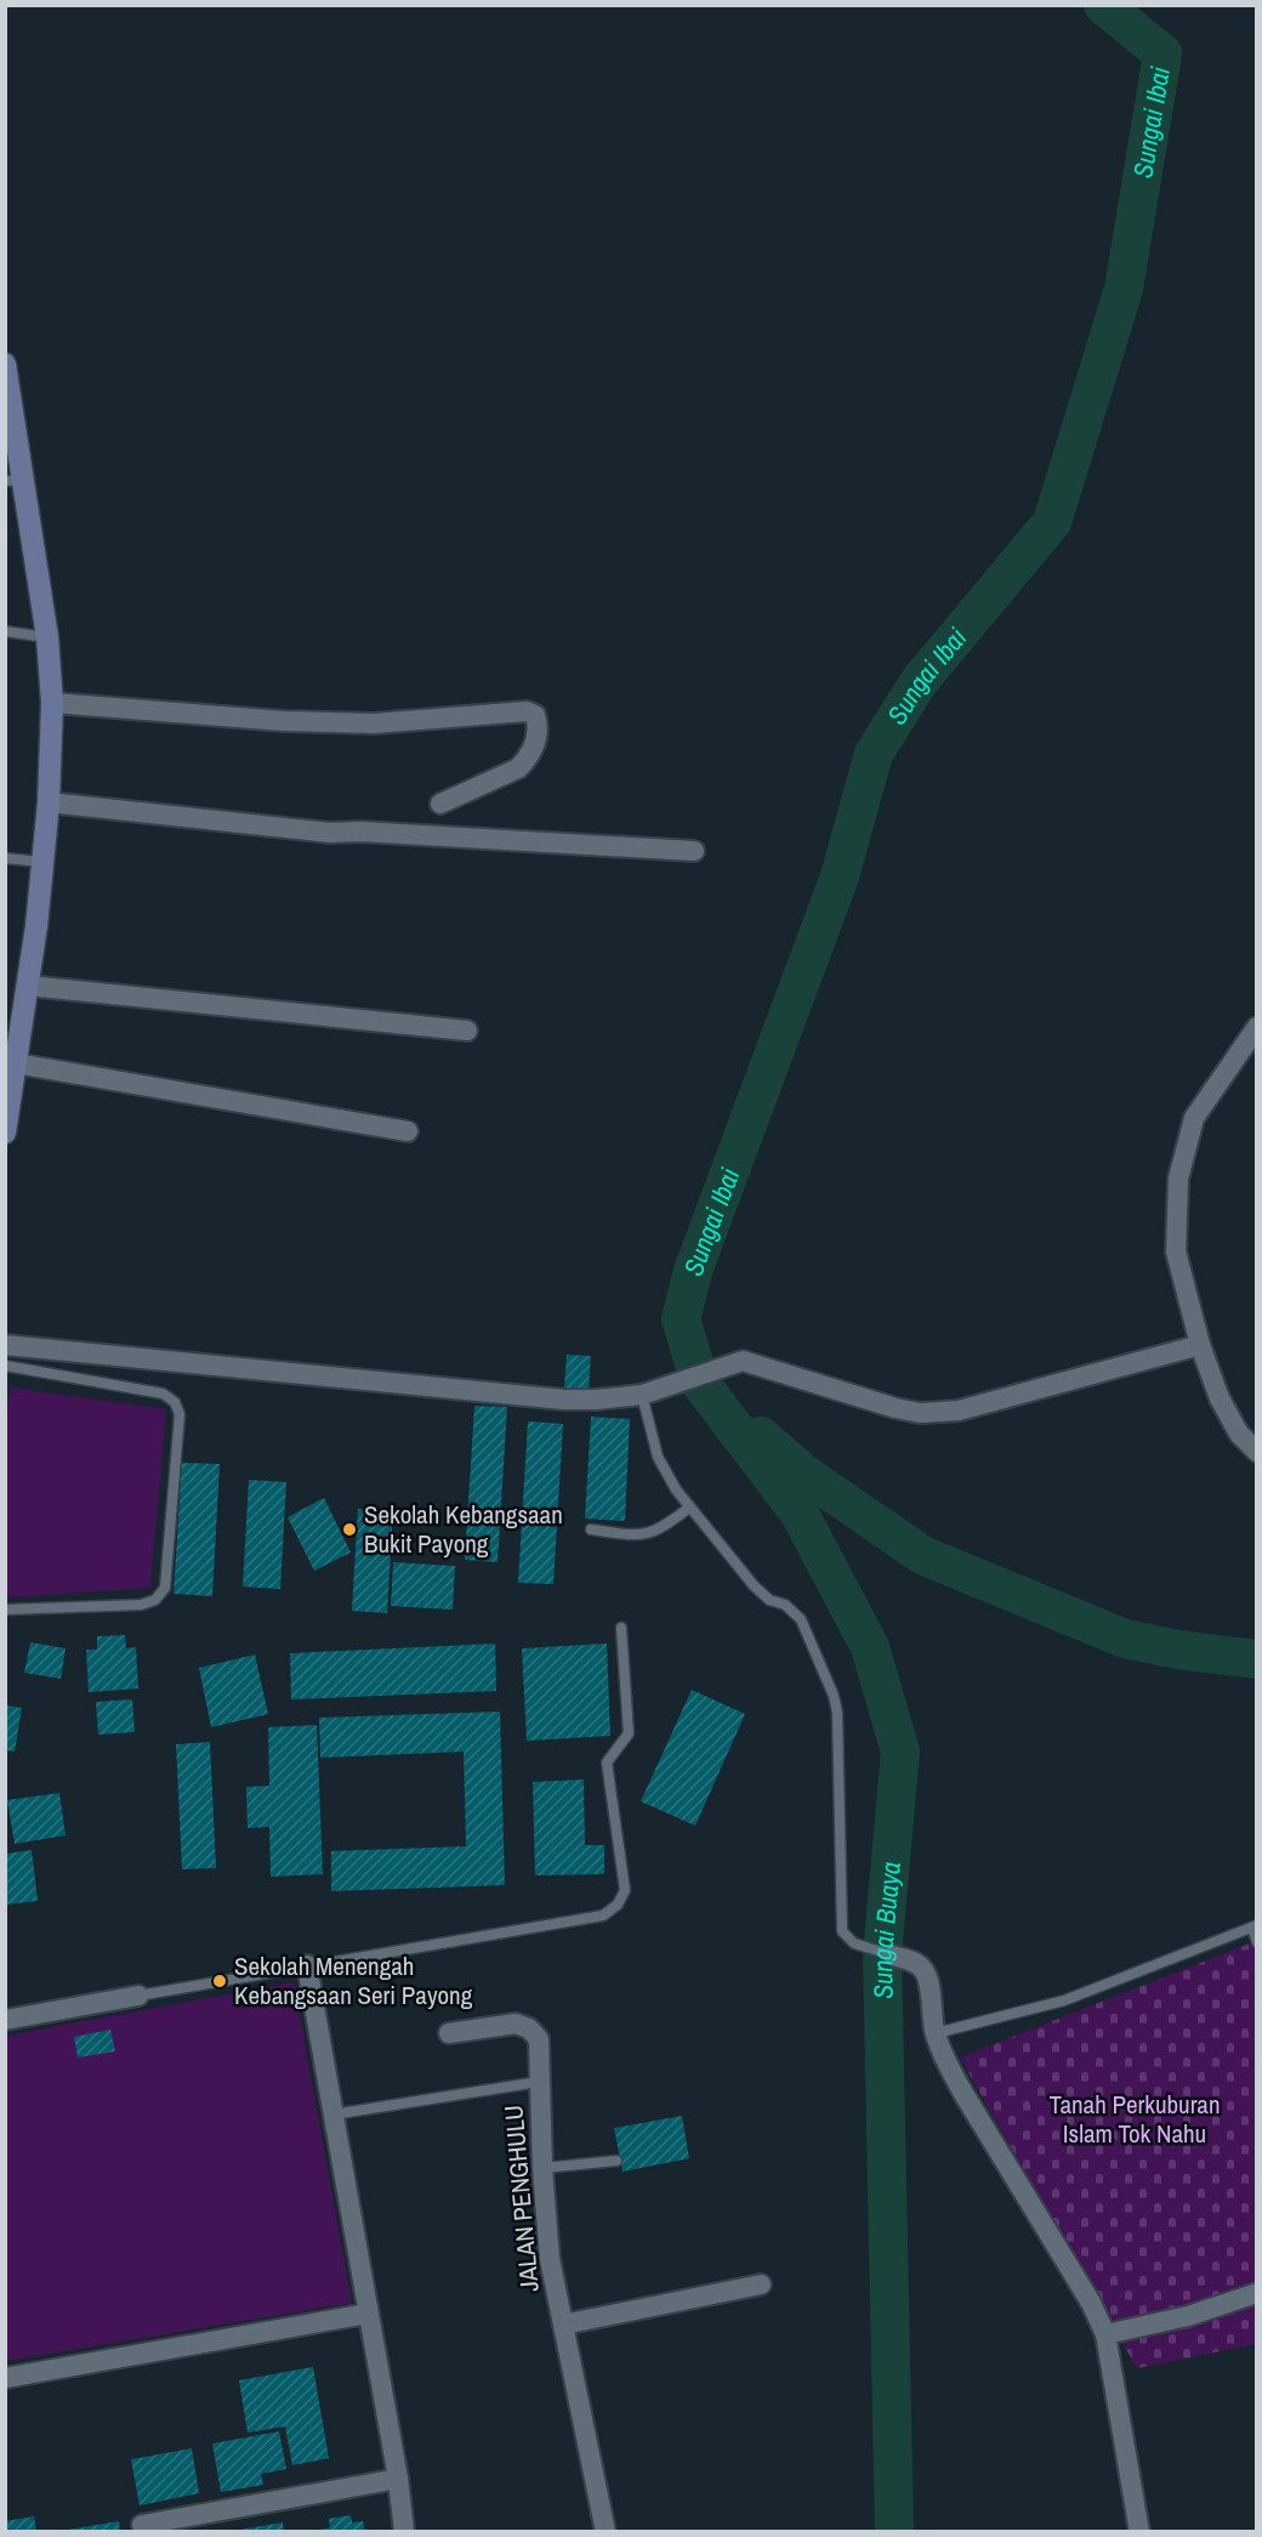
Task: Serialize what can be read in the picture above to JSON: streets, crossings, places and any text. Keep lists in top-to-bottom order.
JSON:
{
  "streets": {
    "street": ["JALAN PENGHULU"]
  },
  "water": ["Sungai Ibai", "Sungai Buaya"],
  "parks": ["Tanah Perkuburan Islam Tok Nahu"],
  "places": ["Sekolah Kebangsaan Bukit Payong", "Sekolah Menengah Kebangsaan Seri Payong"]
}
